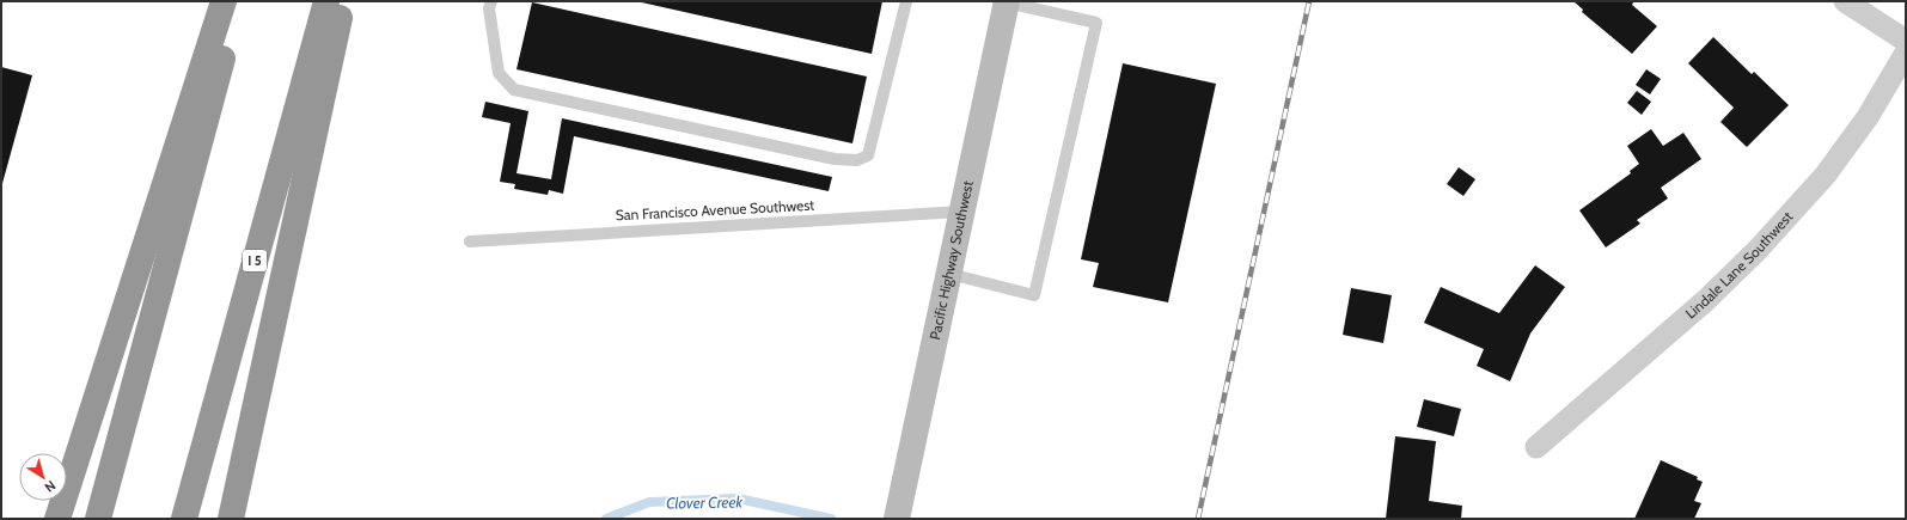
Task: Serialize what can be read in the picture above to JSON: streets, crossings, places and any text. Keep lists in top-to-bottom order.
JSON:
{
  "streets": {
    "highway": ["I 5"],
    "street": ["Pacific Highway Southwest", "Lindale Lane Southwest"],
    "lane": ["San Francisco Avenue Southwest"]
  },
  "crossings": [
    ["San Francisco Avenue Southwest", "Pacific Highway Southwest"]
  ],
  "water": ["Clover Creek"],
  "north": "bottom right"
}
